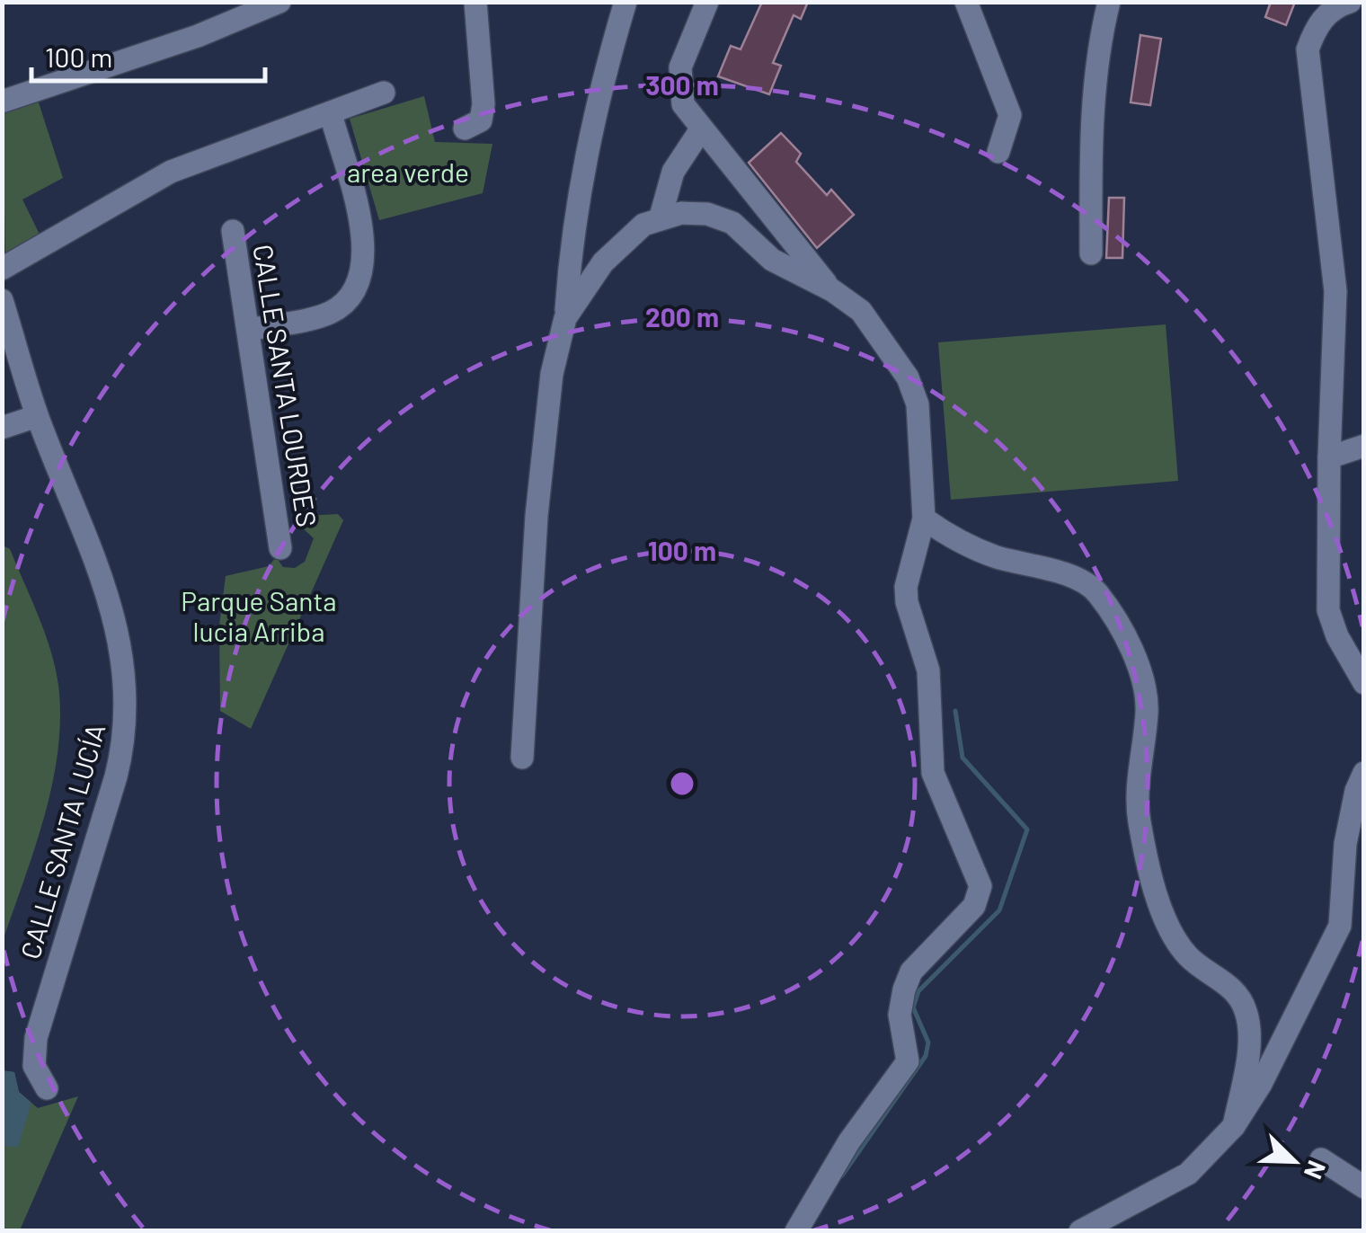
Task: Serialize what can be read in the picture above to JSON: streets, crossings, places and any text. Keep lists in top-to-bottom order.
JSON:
{
  "streets": {
    "street": ["CALLE SANTA LOURDES", "CALLE SANTA LUCÍA"]
  },
  "parks": ["area verde", "Parque Santa lucia Arriba"],
  "scale_bar": "100 m",
  "north": "bottom right",
  "rings": ["300 m", "200 m", "100 m"]
}
